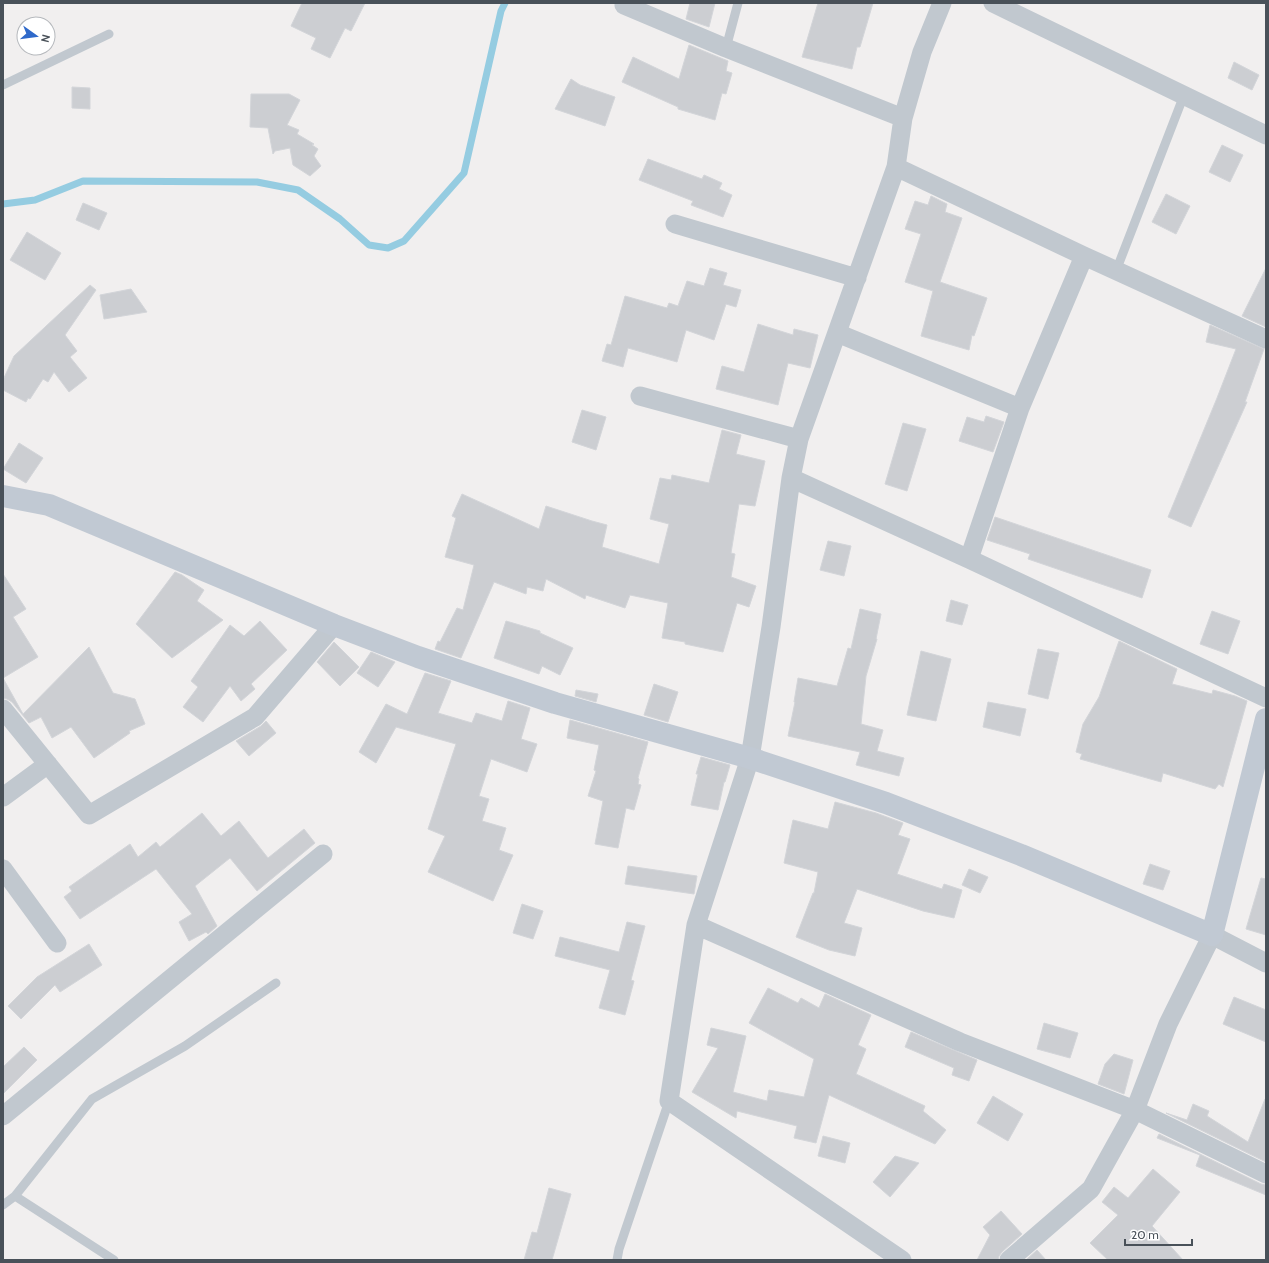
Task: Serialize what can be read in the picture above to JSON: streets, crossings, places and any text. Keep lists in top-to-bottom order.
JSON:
{
  "scale_bar": "20 m",
  "north": "right"
}
